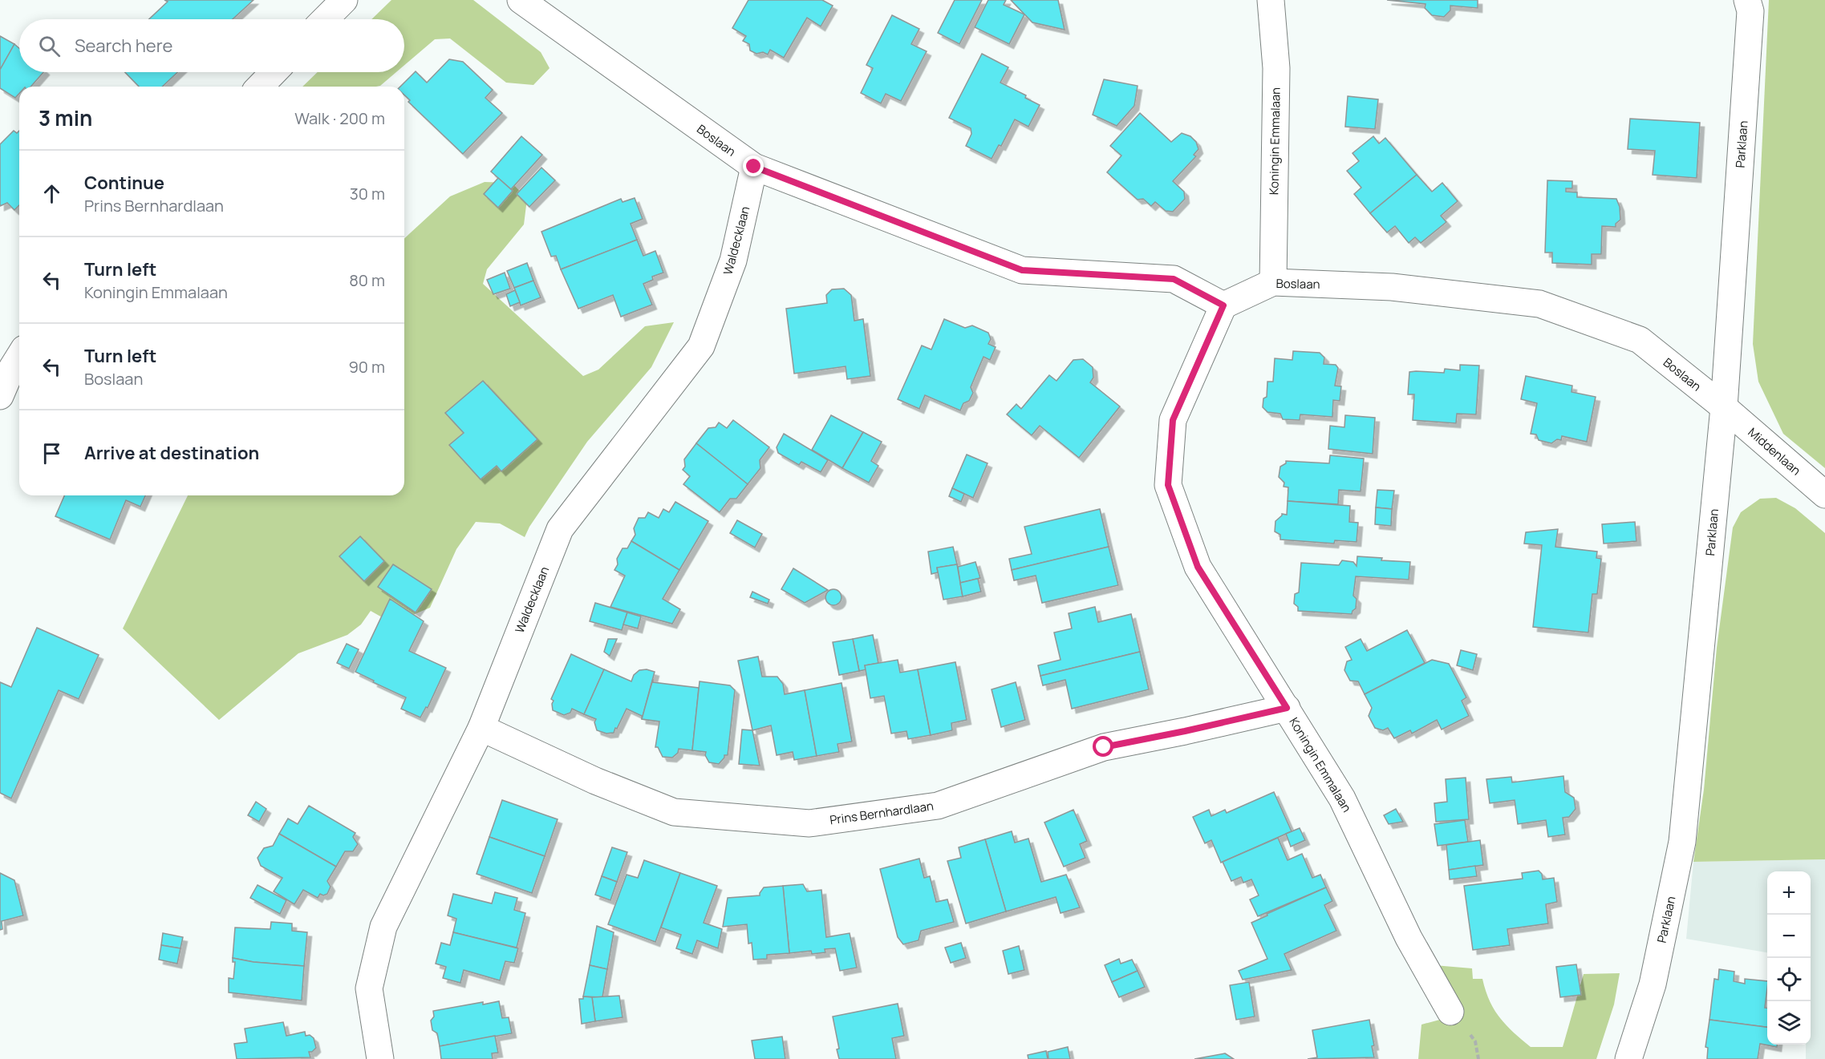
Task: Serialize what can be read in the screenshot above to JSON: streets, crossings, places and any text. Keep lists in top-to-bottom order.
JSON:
{
  "streets": {
    "street": [
      "Boslaan",
      "Koningin Emmalaan",
      "Parklaan",
      "Waldecklaan",
      "Middenlaan",
      "Prins Bernhardlaan"
    ]
  },
  "crossings": [
    ["Boslaan", "Koningin Emmalaan"],
    ["Boslaan", "Parklaan"],
    ["Boslaan", "Waldecklaan"],
    ["Boslaan", "Middenlaan"],
    ["Koningin Emmalaan", "Prins Bernhardlaan"],
    ["Parklaan", "Middenlaan"],
    ["Waldecklaan", "Prins Bernhardlaan"]
  ],
  "page": {
    "search": "Search here",
    "heading": ["3 min", "Walk · 200 m"],
    "list": [
      ["Continue", "Prins Bernhardlaan", "30 m"],
      ["Turn left", "Koningin Emmalaan", "80 m"],
      ["Turn left", "Boslaan", "90 m"],
      "Arrive at destination"
    ],
    "map_buttons": ["+", "−"]
  }
}
